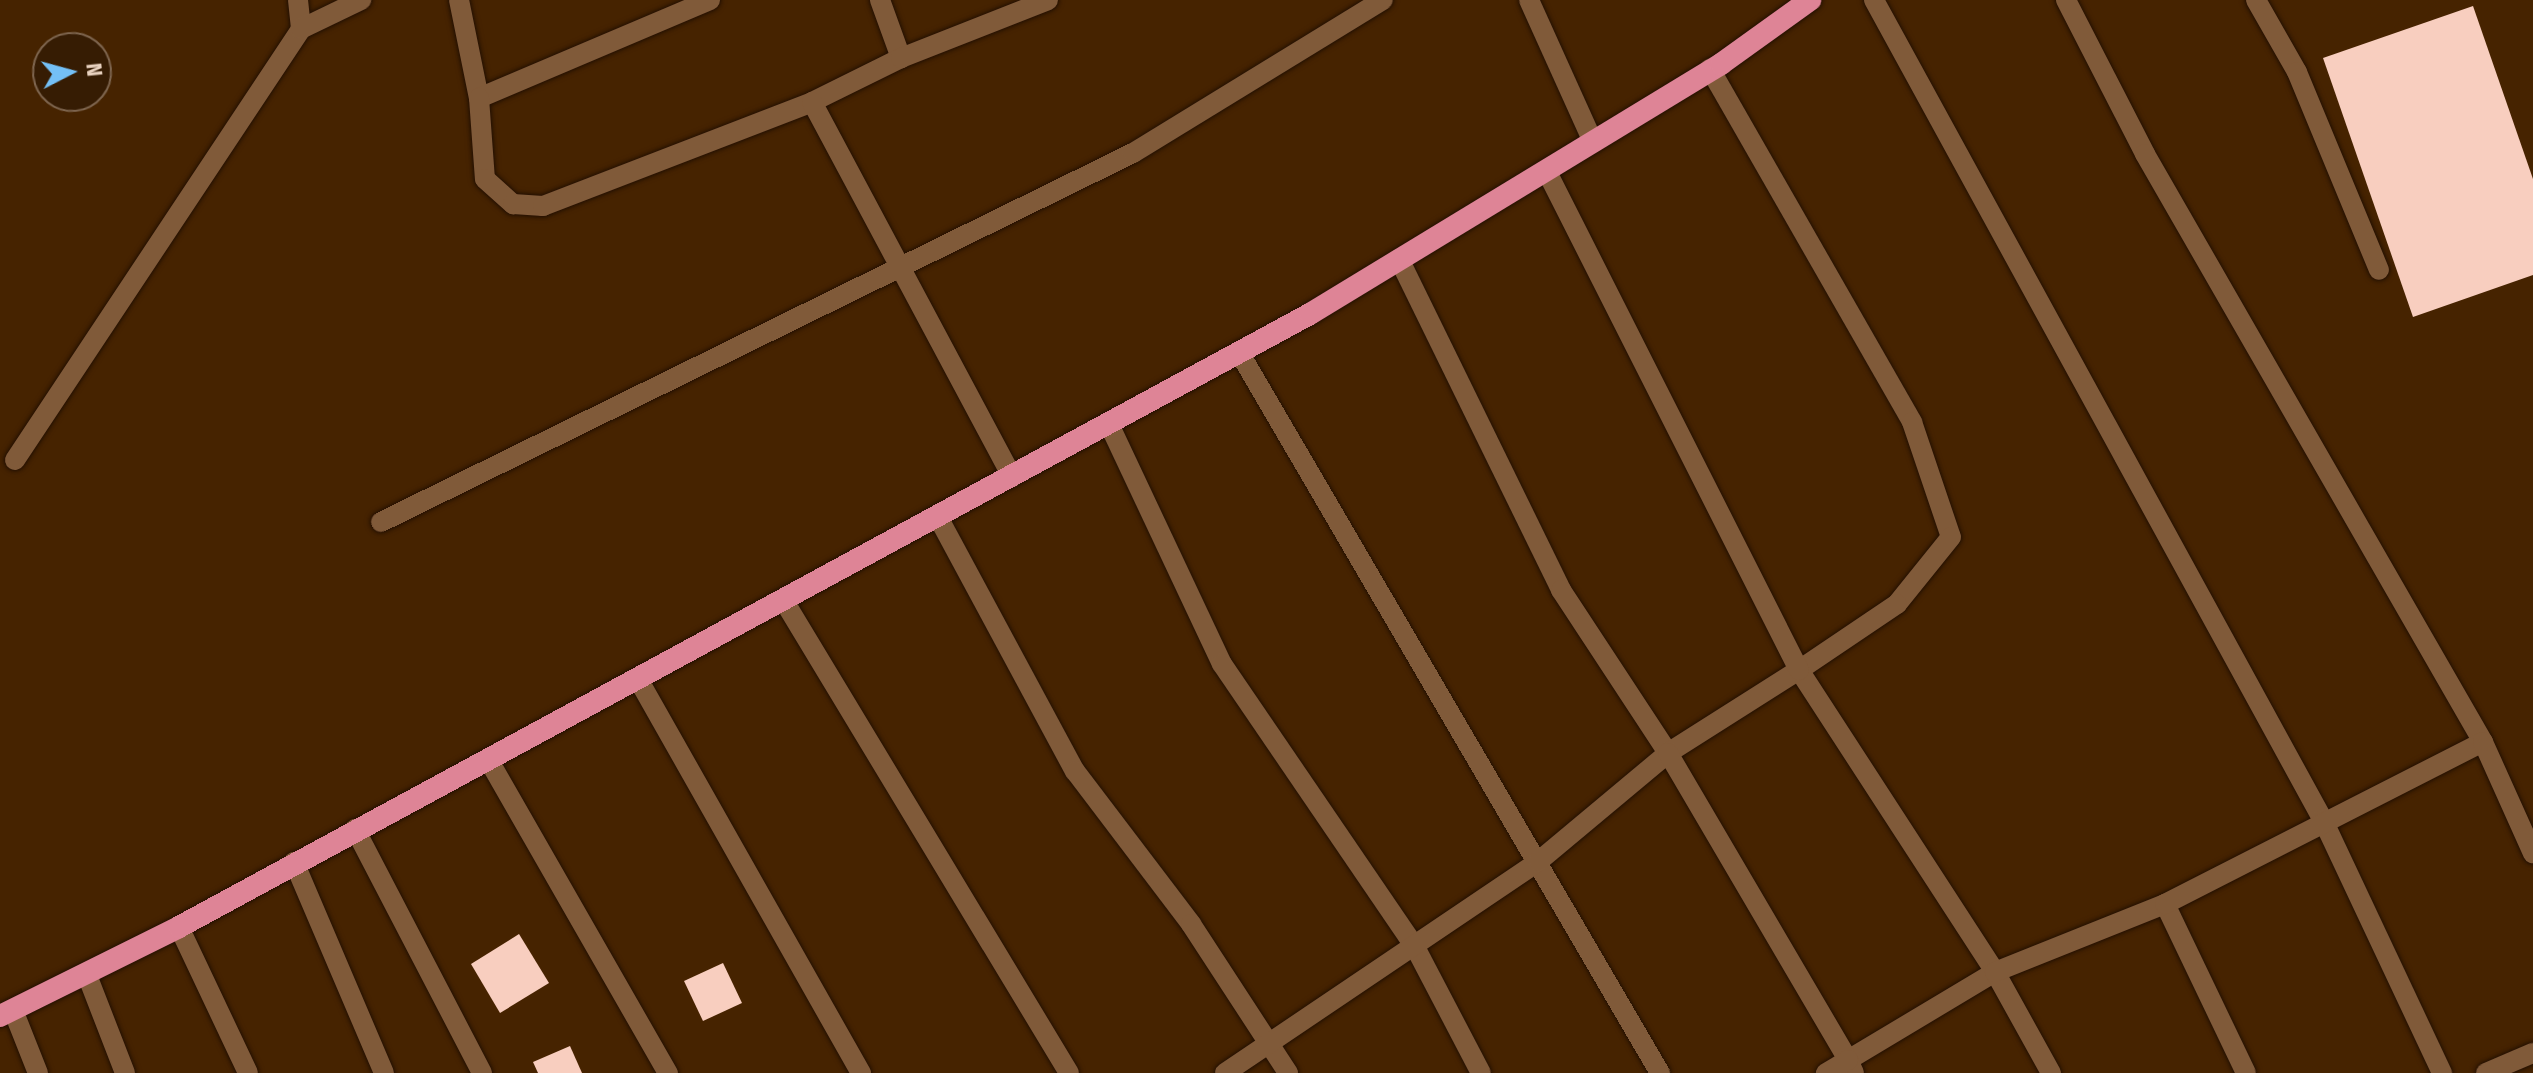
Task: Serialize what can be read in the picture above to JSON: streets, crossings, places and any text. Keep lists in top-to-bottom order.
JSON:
{
  "north": "right"
}
